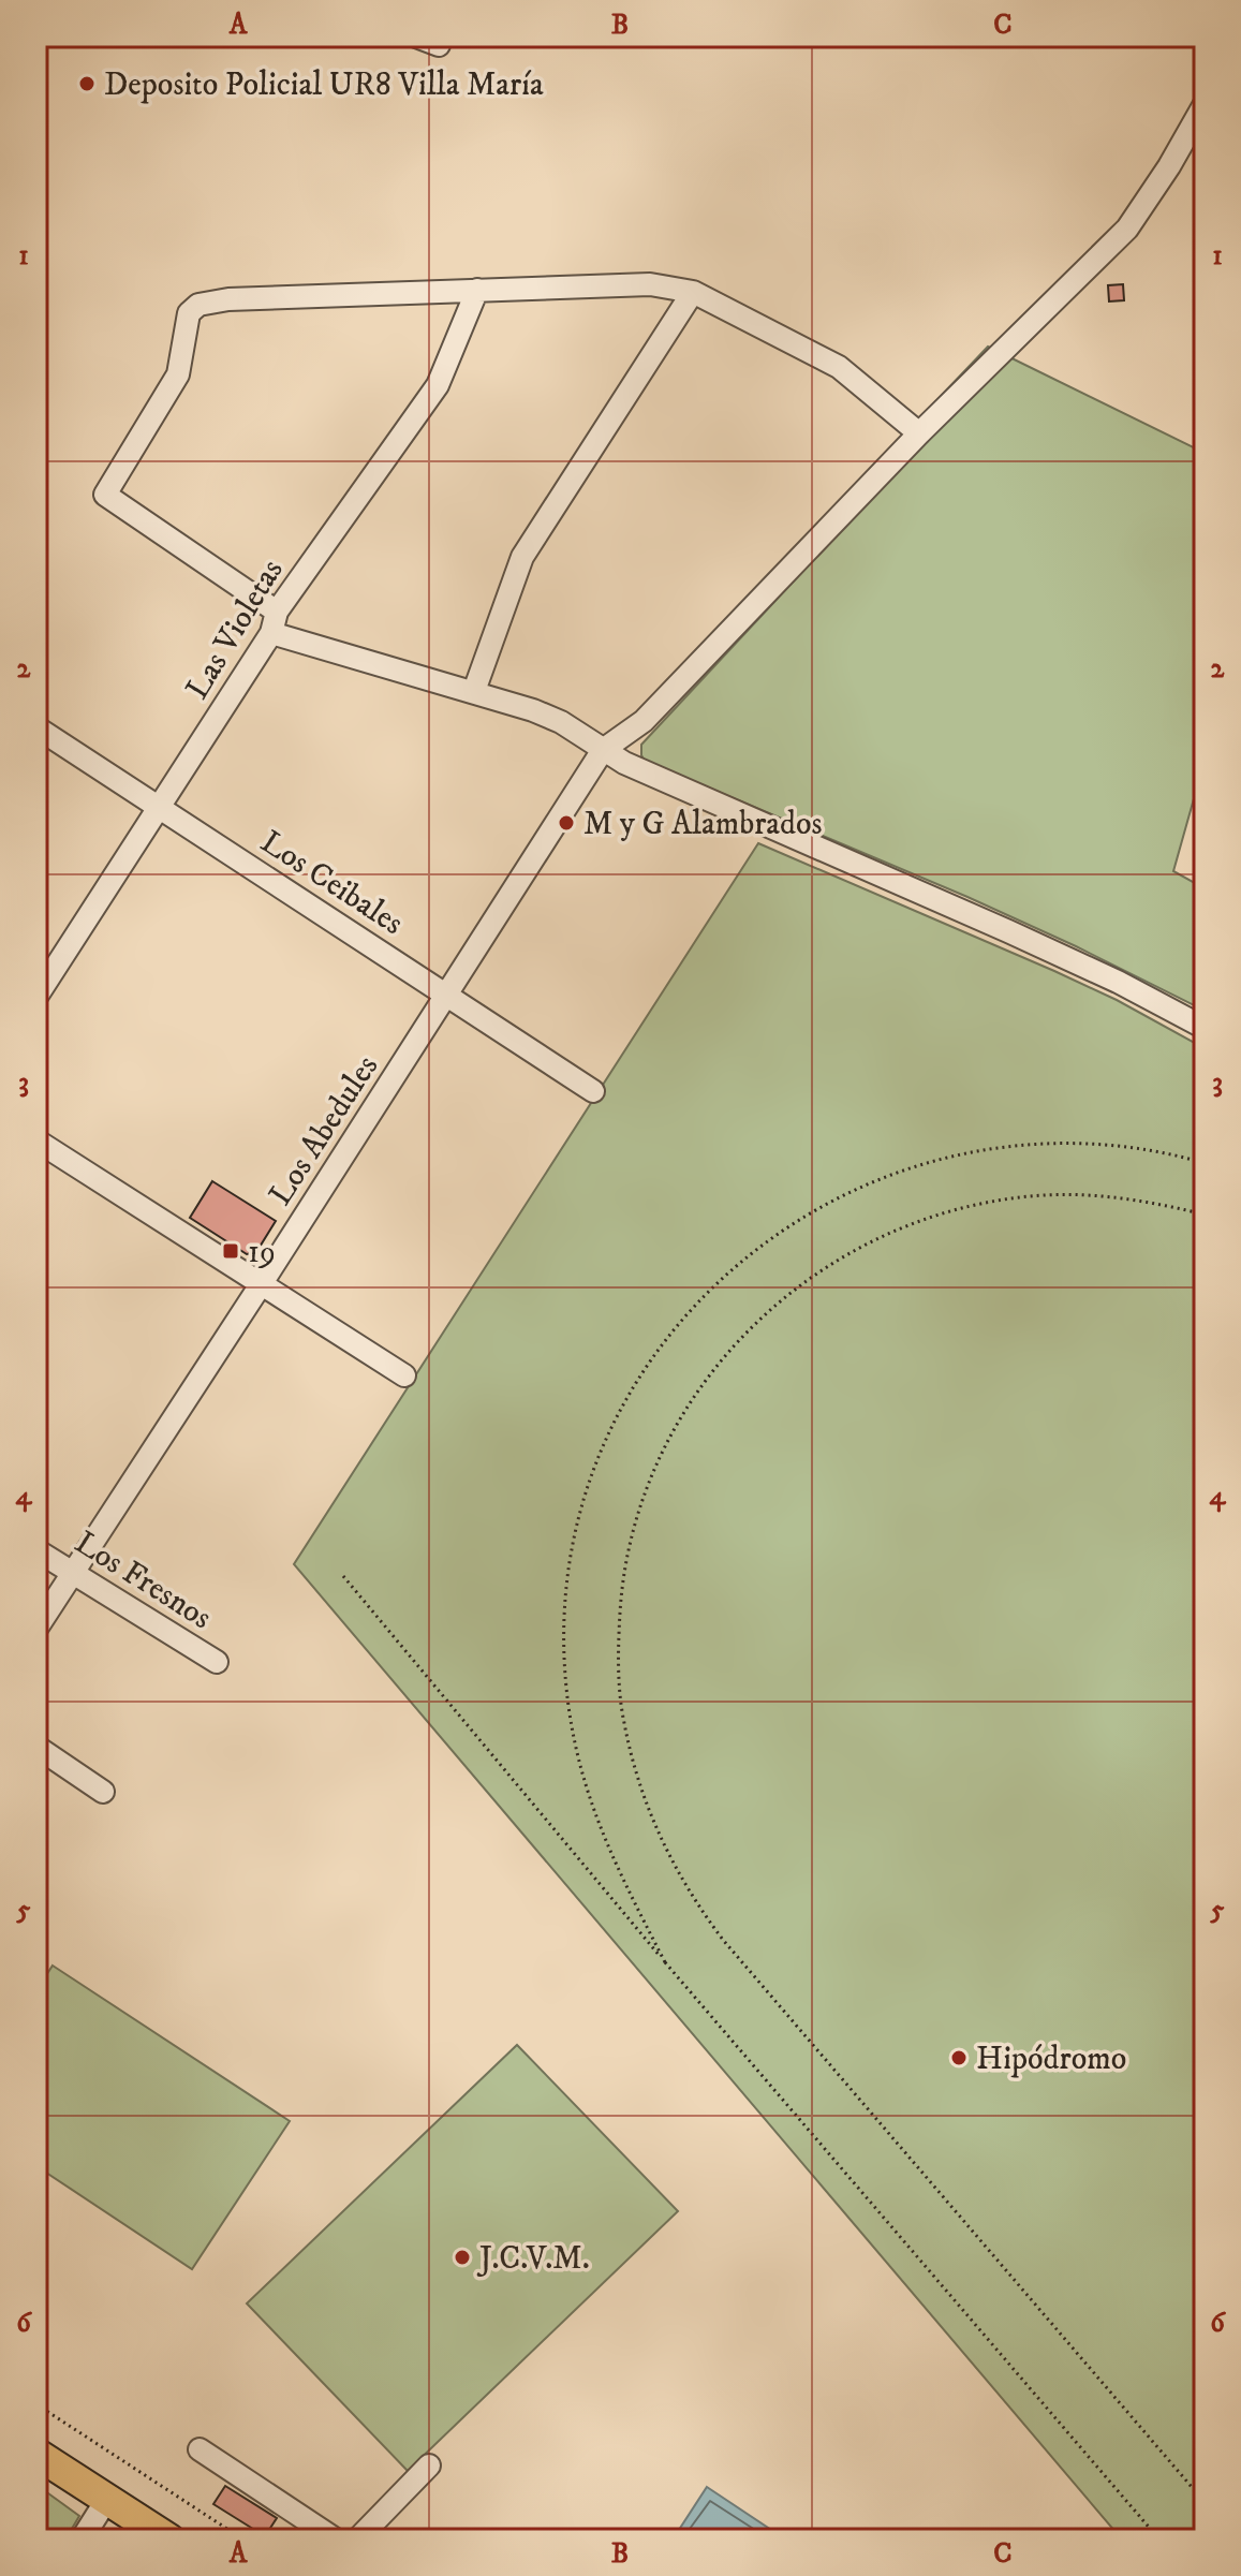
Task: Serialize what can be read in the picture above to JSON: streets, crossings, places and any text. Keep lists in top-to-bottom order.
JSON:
{
  "streets": {
    "street": [
      "Las Violetas",
      "Los Ceibales",
      "Los Abedules",
      "Los Fresnos"
    ]
  },
  "crossings": [
    ["Las Violetas", "Los Ceibales"],
    ["Los Ceibales", "Los Abedules"],
    ["Los Abedules", "Los Fresnos"]
  ],
  "places": {
    "other": [
      "Deposito Policial UR8 Villa María",
      "M y G Alambrados",
      "Hipódromo",
      "J.C.V.M."
    ],
    "transit": ["19"]
  },
  "grid": {
    "columns": ["A", "B", "C"],
    "rows": [
      "1",
      "2",
      "3",
      "4",
      "5",
      "6"
    ]
  }
}
